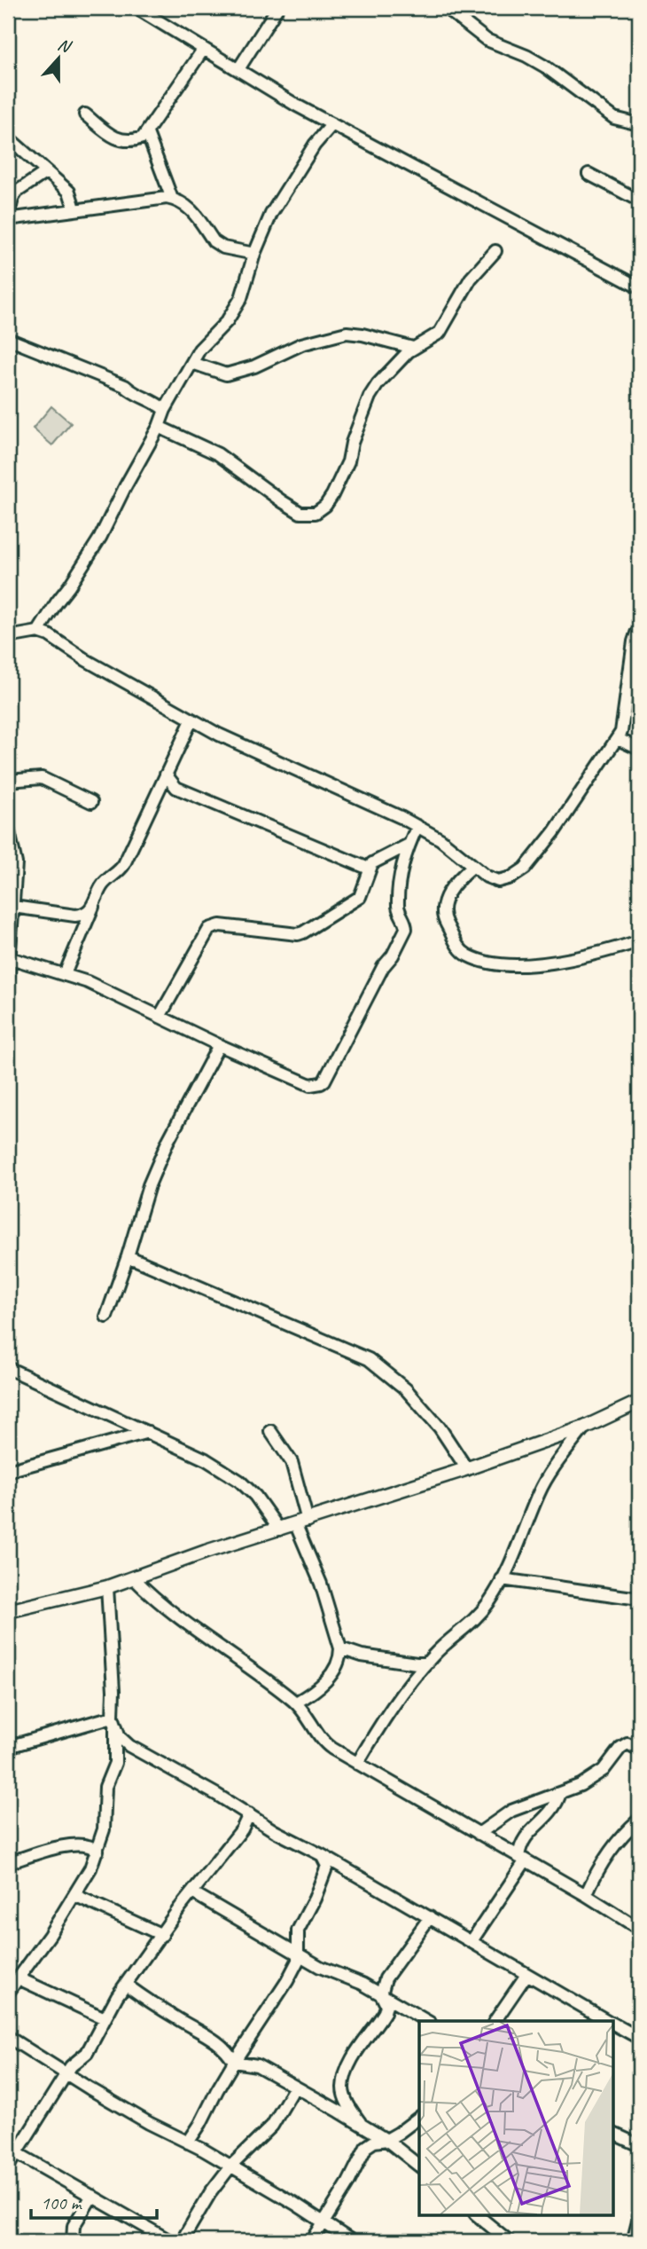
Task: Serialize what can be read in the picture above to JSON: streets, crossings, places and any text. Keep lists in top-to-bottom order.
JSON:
{
  "scale_bar": "100 m",
  "north": "top"
}
